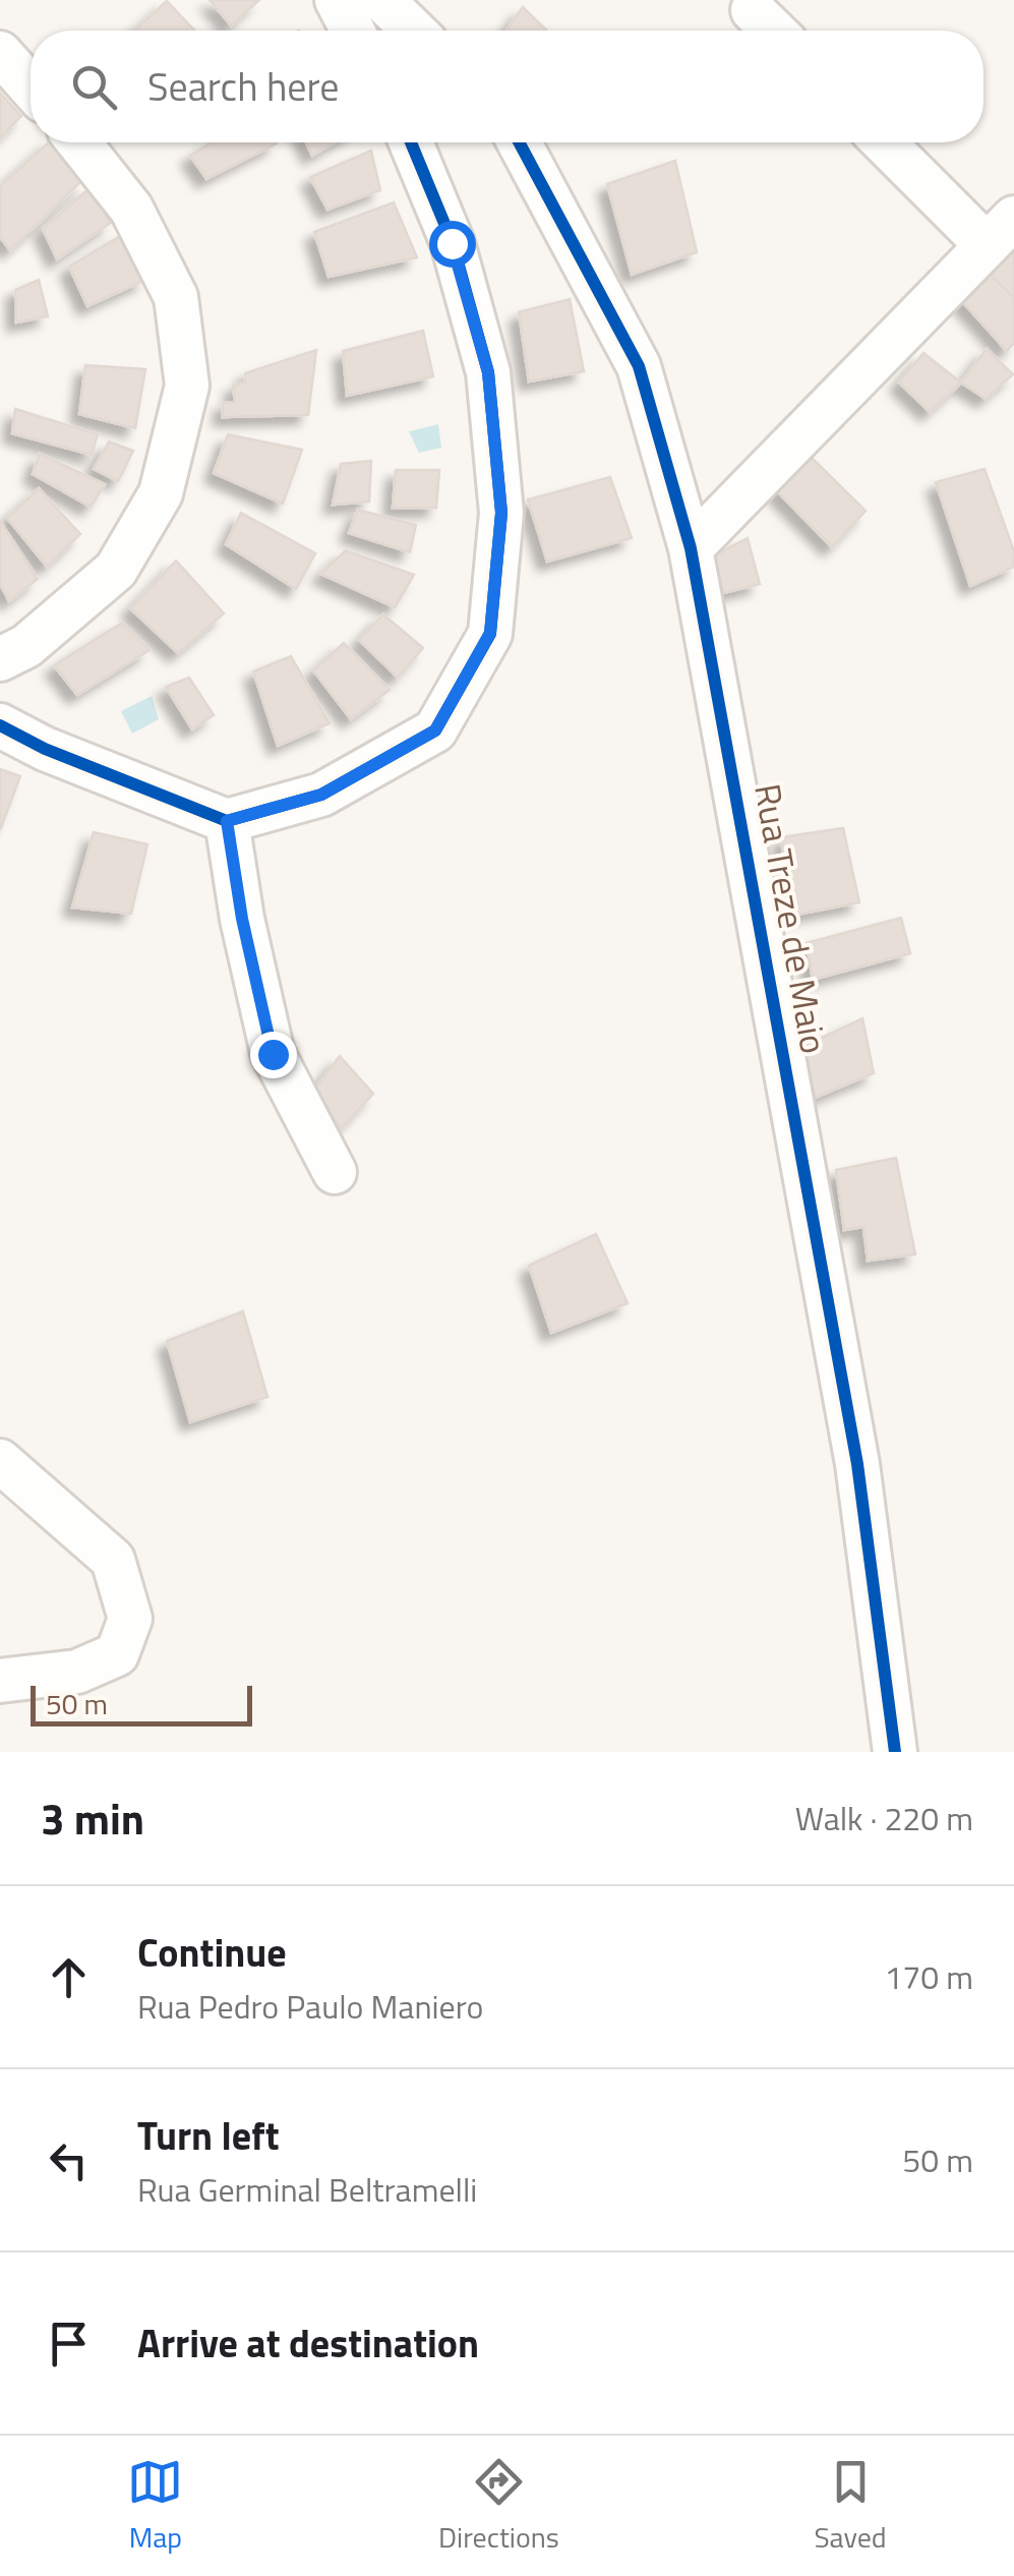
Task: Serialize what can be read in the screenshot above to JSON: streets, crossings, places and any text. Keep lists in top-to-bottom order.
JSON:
{
  "streets": {
    "street": ["Rua Treze de Maio"]
  },
  "scale_bar": "50 m",
  "page": {
    "search": "Search here",
    "scale": "50 m",
    "heading": ["3 min", "Walk · 220 m"],
    "list": [
      ["Continue", "Rua Pedro Paulo Maniero", "170 m"],
      ["Turn left", "Rua Germinal Beltramelli", "50 m"],
      "Arrive at destination"
    ],
    "nav": ["Map", "Directions", "Saved"]
  }
}
